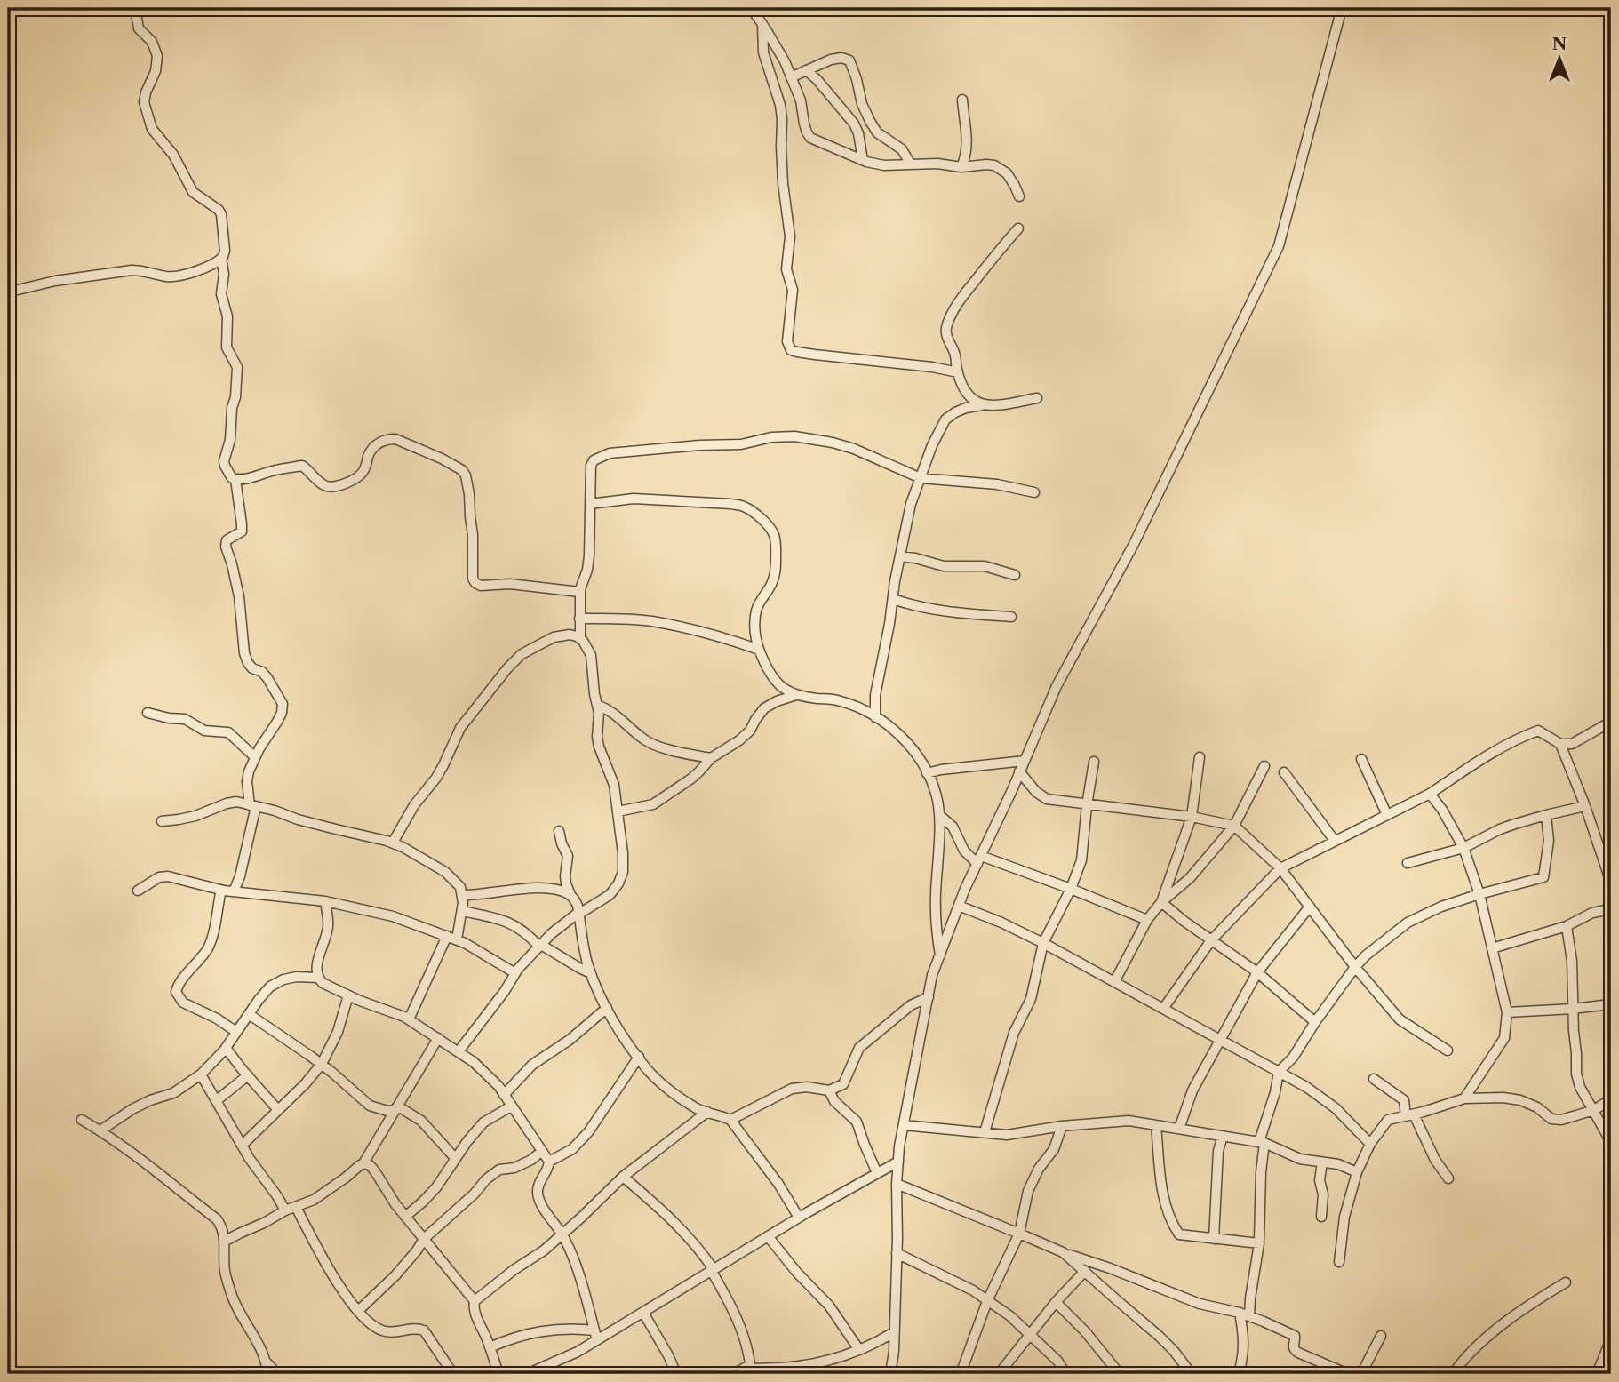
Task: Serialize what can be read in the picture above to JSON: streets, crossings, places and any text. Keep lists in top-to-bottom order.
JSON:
{
  "north": "top"
}
